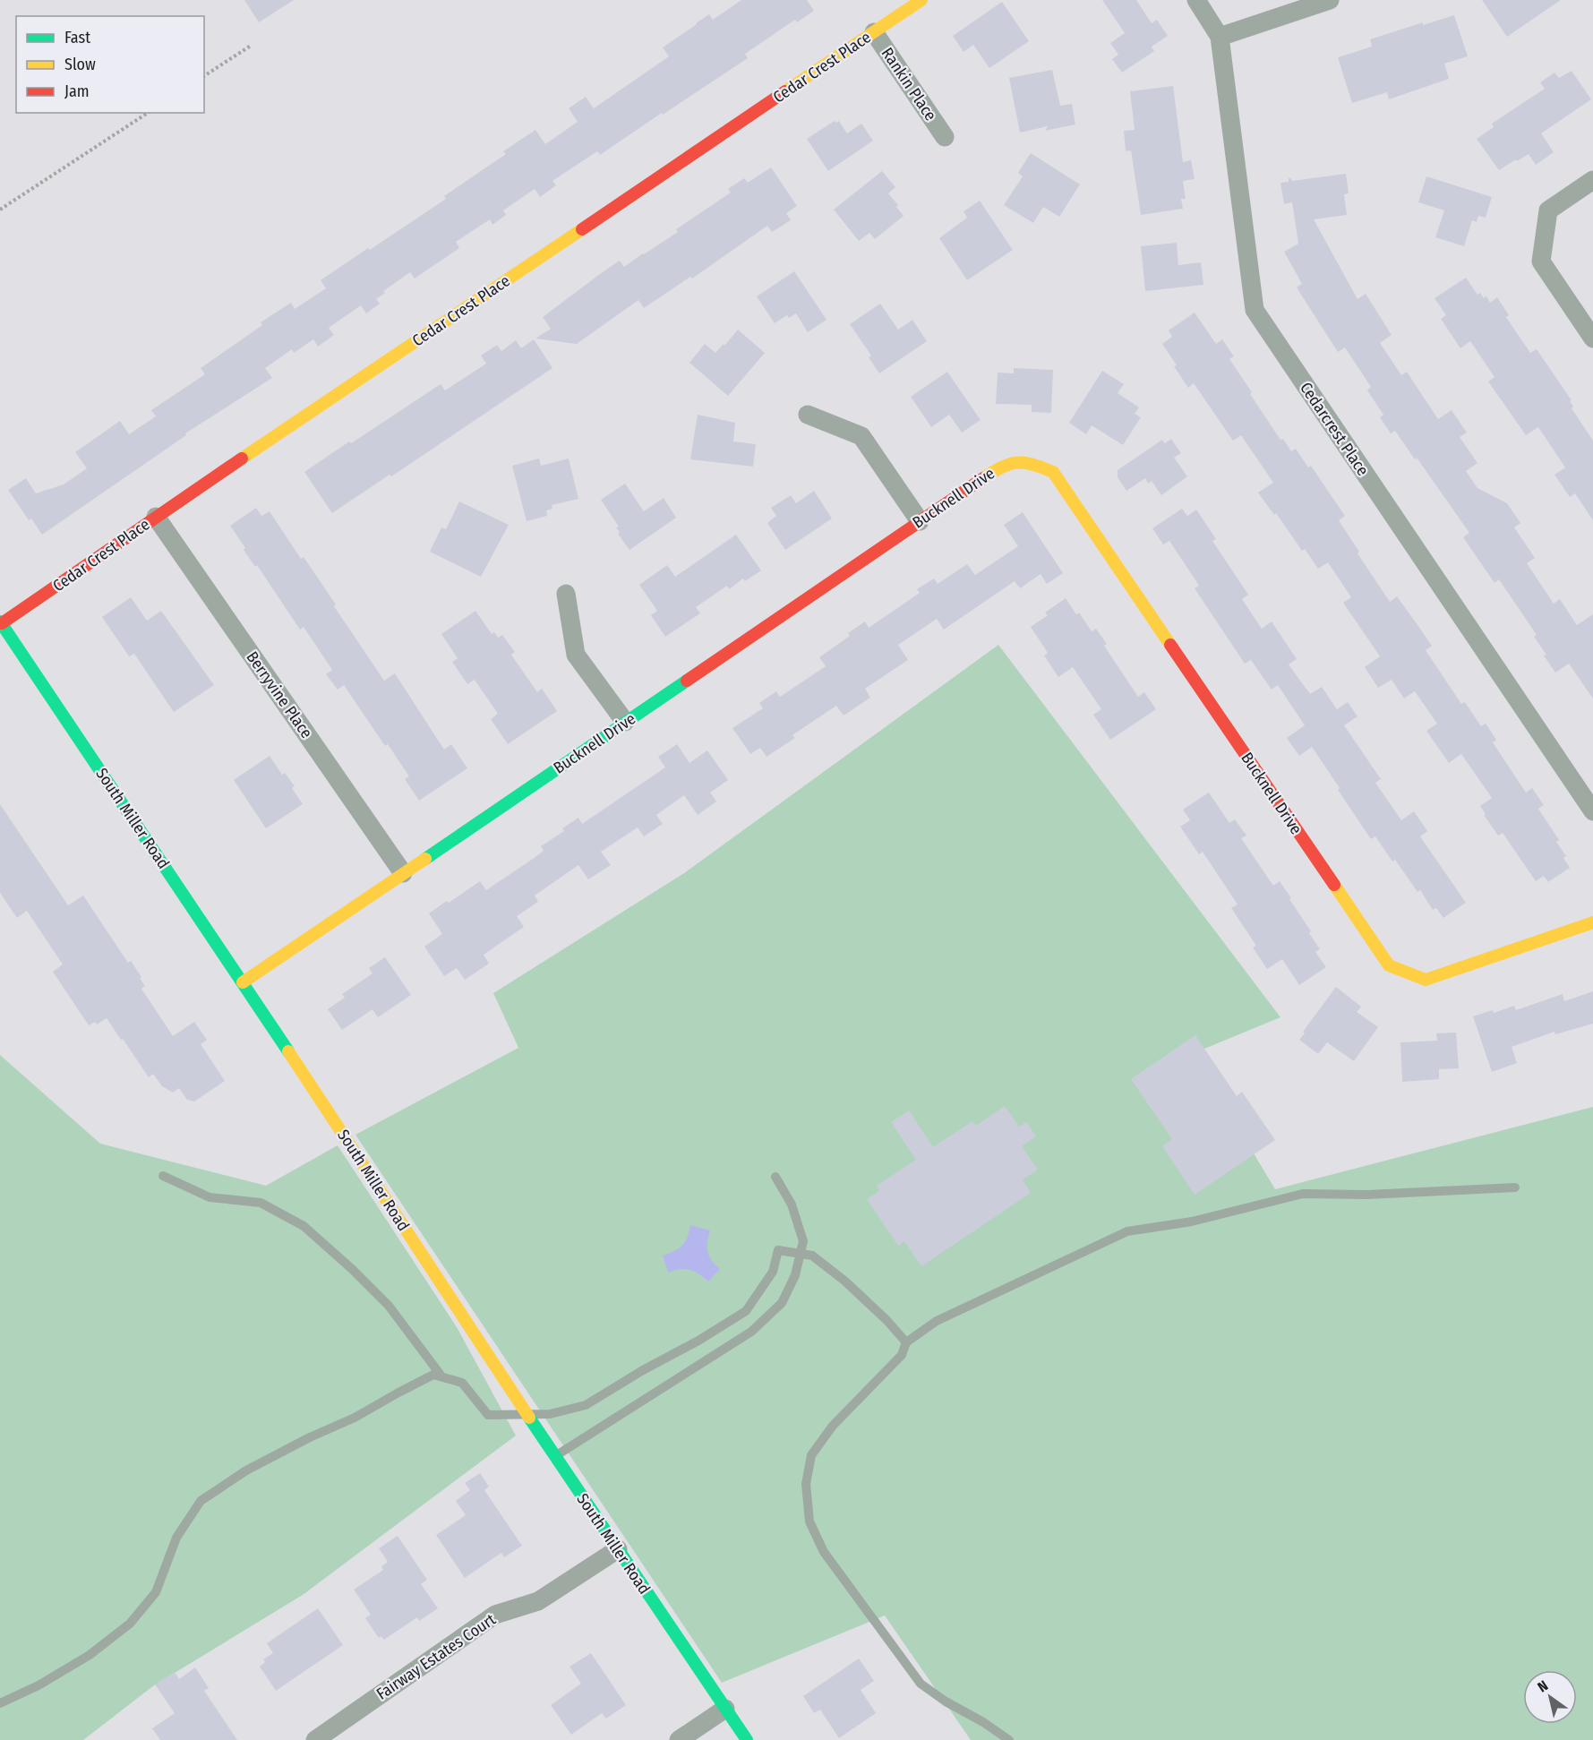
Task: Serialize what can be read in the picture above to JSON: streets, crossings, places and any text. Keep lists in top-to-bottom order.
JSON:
{
  "streets": {
    "street": [
      "Cedar Crest Place",
      "Rankin Place",
      "Cedarcrest Place",
      "Bucknell Drive",
      "Berryvine Place",
      "South Miller Road",
      "Fairway Estates Court"
    ]
  },
  "crossings": [
    ["Cedar Crest Place", "Rankin Place"],
    ["Cedar Crest Place", "Berryvine Place"],
    ["Cedar Crest Place", "South Miller Road"],
    ["Bucknell Drive", "Berryvine Place"],
    ["Bucknell Drive", "South Miller Road"],
    ["South Miller Road", "Fairway Estates Court"]
  ],
  "legend": ["Fast", "Slow", "Jam"],
  "north": "top left"
}
